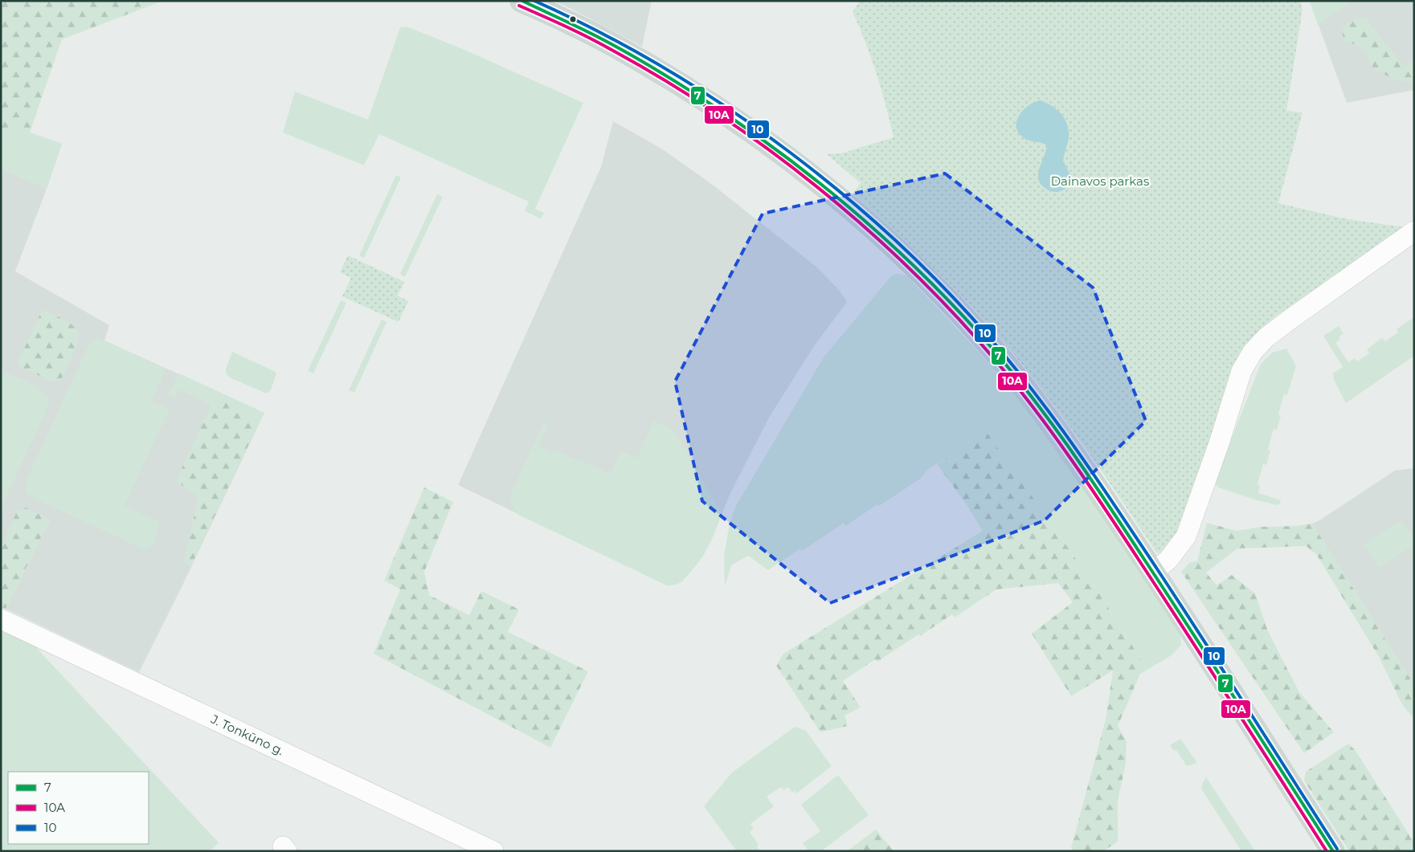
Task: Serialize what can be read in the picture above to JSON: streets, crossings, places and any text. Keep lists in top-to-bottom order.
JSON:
{
  "streets": {
    "street": ["J. Tonkūno g."]
  },
  "parks": ["Dainavos parkas"],
  "lines": ["transit line 7", "transit line 10", "transit line 10A"],
  "legend": ["7", "10A", "10"]
}
